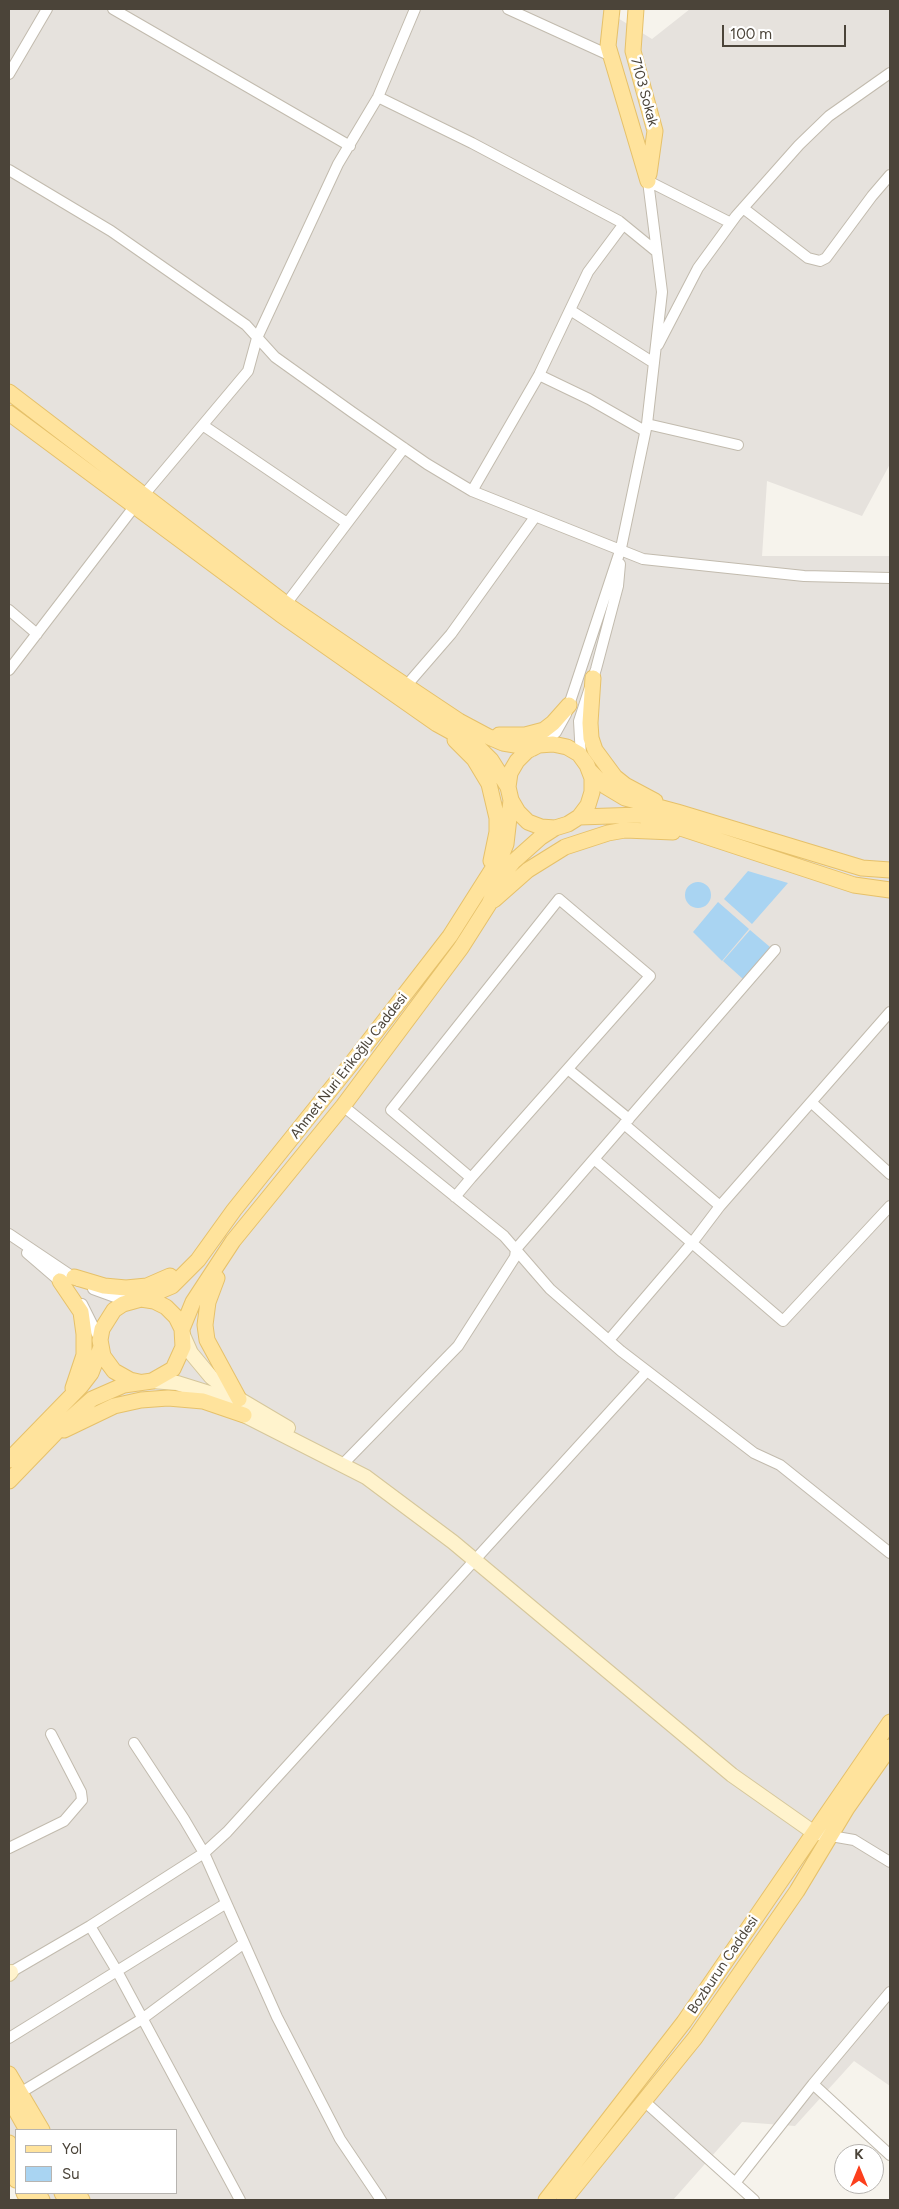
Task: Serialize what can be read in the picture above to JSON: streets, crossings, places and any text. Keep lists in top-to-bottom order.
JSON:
{
  "streets": {
    "main road": ["7103 Sokak", "Ahmet Nuri Erikoğlu Caddesi", "Bozburun Caddesi"]
  },
  "legend": ["Yol", "Su"],
  "scale_bar": "100 m",
  "north": "top"
}
